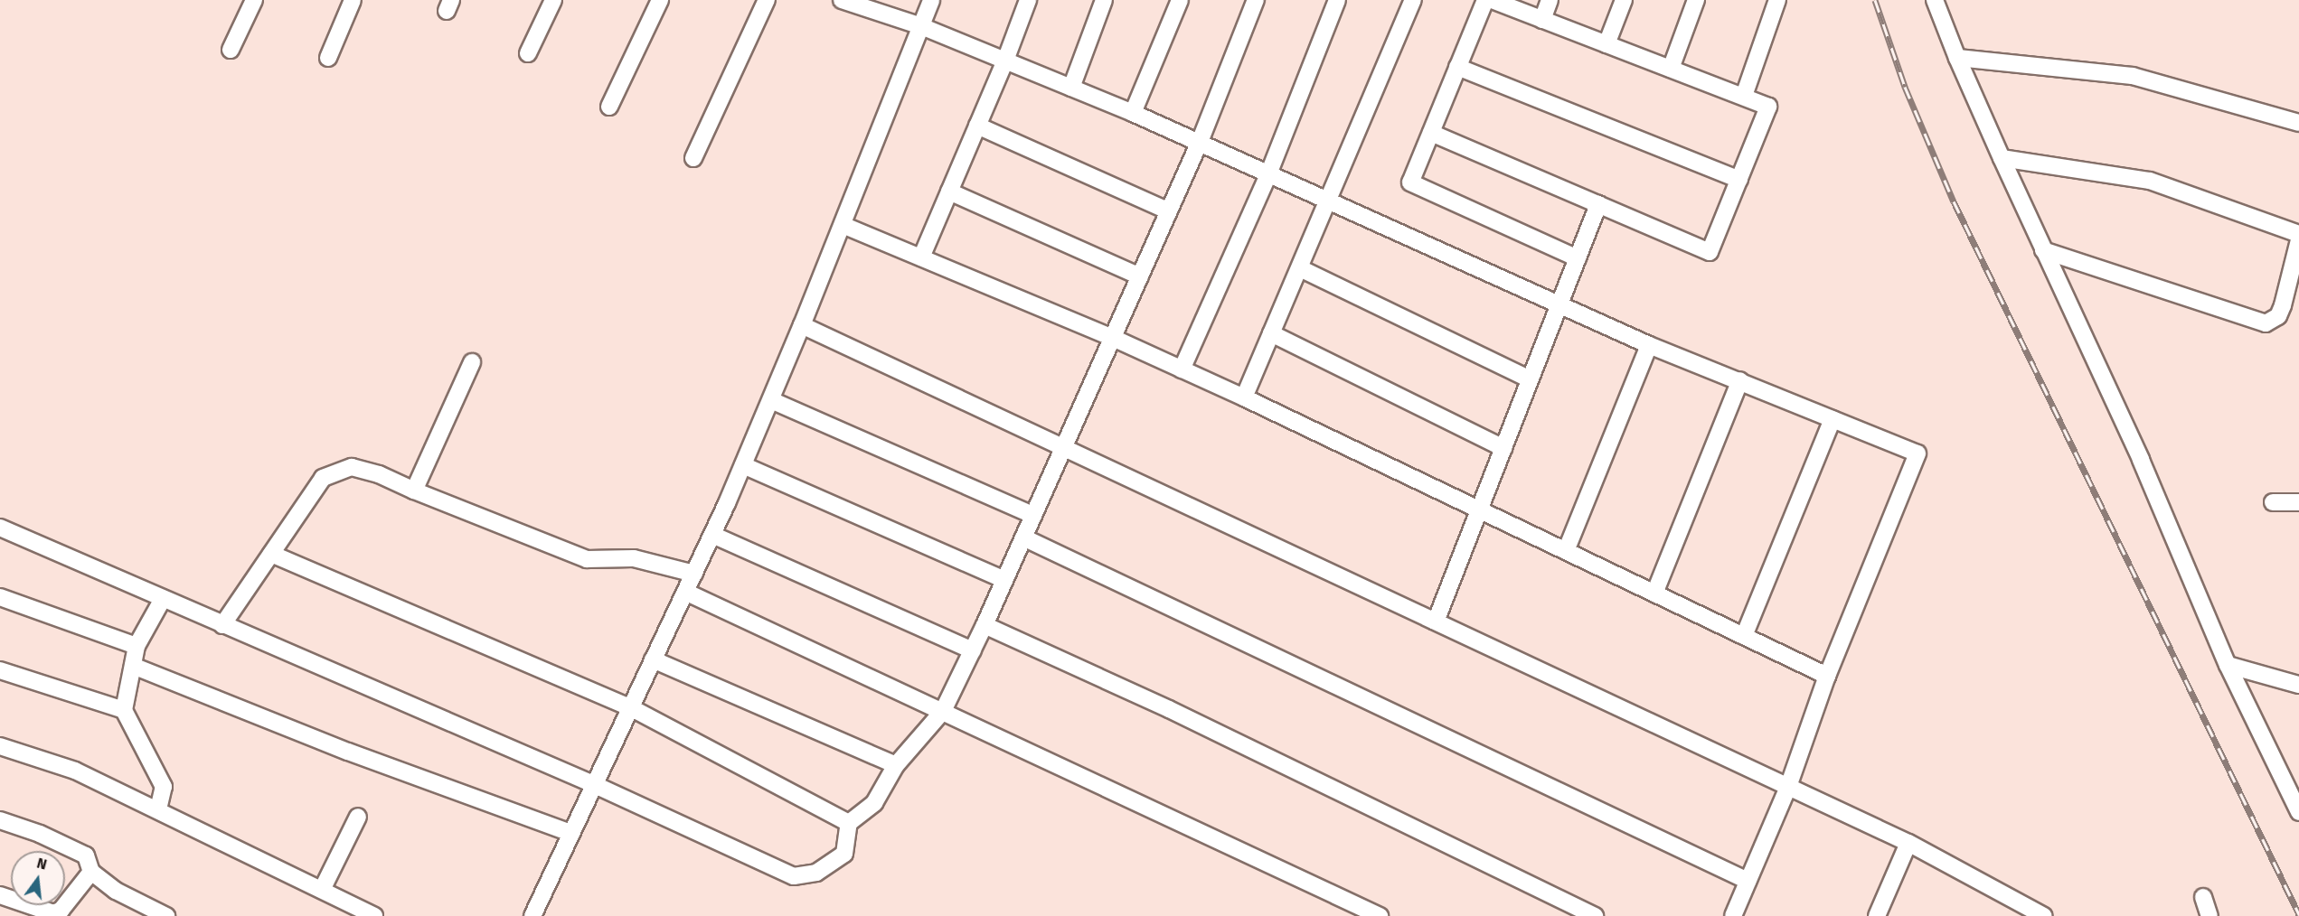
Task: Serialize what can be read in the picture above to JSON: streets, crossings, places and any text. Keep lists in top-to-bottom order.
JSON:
{
  "north": "top"
}
